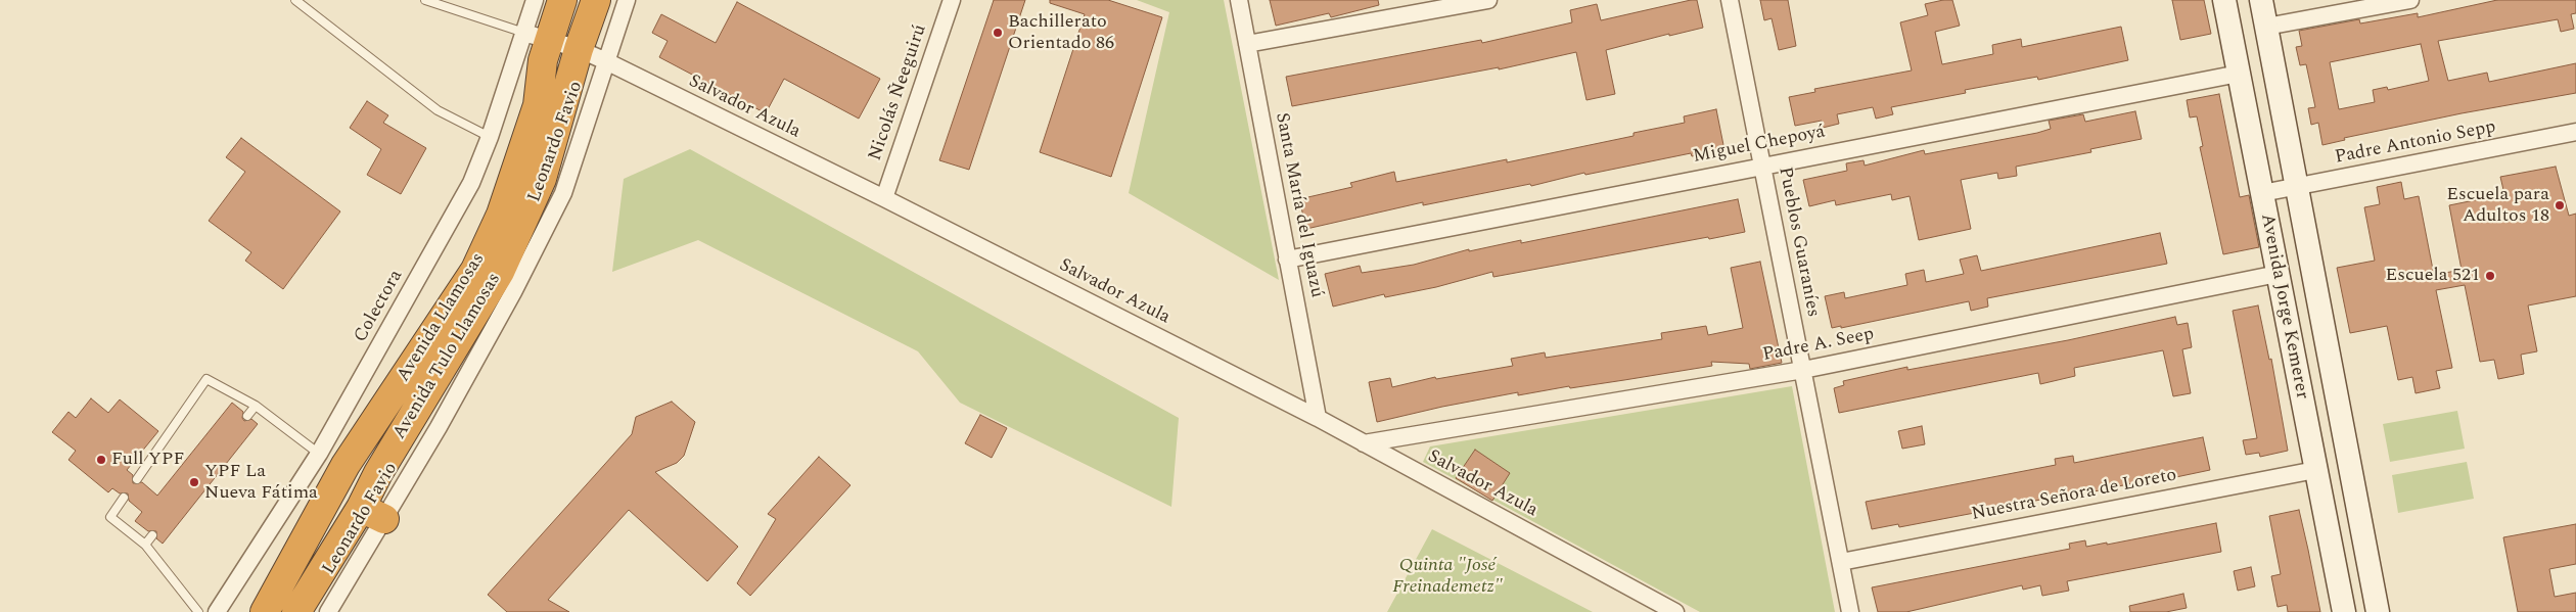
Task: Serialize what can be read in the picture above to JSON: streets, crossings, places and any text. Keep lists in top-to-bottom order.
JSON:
{
  "streets": {
    "highway": ["Avenida Llamosas", "Avenida Tulo Llamosas"],
    "main road": ["Avenida Jorge Kemerer"],
    "street": [
      "Nicolás Ñeeguirú",
      "Salvador Azula",
      "Leonardo Favio",
      "Padre Antonio Sepp",
      "Miguel Chepoyá",
      "Santa María del Iguazú",
      "Pueblos Guaraníes",
      "Colectora",
      "Padre A. Seep",
      "Nuestra Señora de Loreto"
    ]
  },
  "crossings": [
    ["Nicolás Ñeeguirú", "Salvador Azula"],
    ["Salvador Azula", "Leonardo Favio"],
    ["Salvador Azula", "Santa María del Iguazú"],
    ["Salvador Azula", "Colectora"],
    ["Salvador Azula", "Avenida Llamosas"],
    ["Salvador Azula", "Padre A. Seep"],
    ["Salvador Azula", "Avenida Tulo Llamosas"],
    ["Leonardo Favio", "Avenida Tulo Llamosas"],
    ["Padre Antonio Sepp", "Avenida Jorge Kemerer"],
    ["Miguel Chepoyá", "Santa María del Iguazú"],
    ["Miguel Chepoyá", "Pueblos Guaraníes"],
    ["Miguel Chepoyá", "Avenida Jorge Kemerer"],
    ["Pueblos Guaraníes", "Padre A. Seep"],
    ["Pueblos Guaraníes", "Nuestra Señora de Loreto"],
    ["Colectora", "Avenida Llamosas"],
    ["Avenida Jorge Kemerer", "Padre A. Seep"],
    ["Avenida Jorge Kemerer", "Nuestra Señora de Loreto"]
  ],
  "parks": ["Quinta \"José Freinademetz\""],
  "places": [
    "Bachillerato Orientado 86",
    "Escuela para Adultos 18",
    "Escuela 521",
    "Full YPF",
    "YPF La Nueva Fátima"
  ]
}
